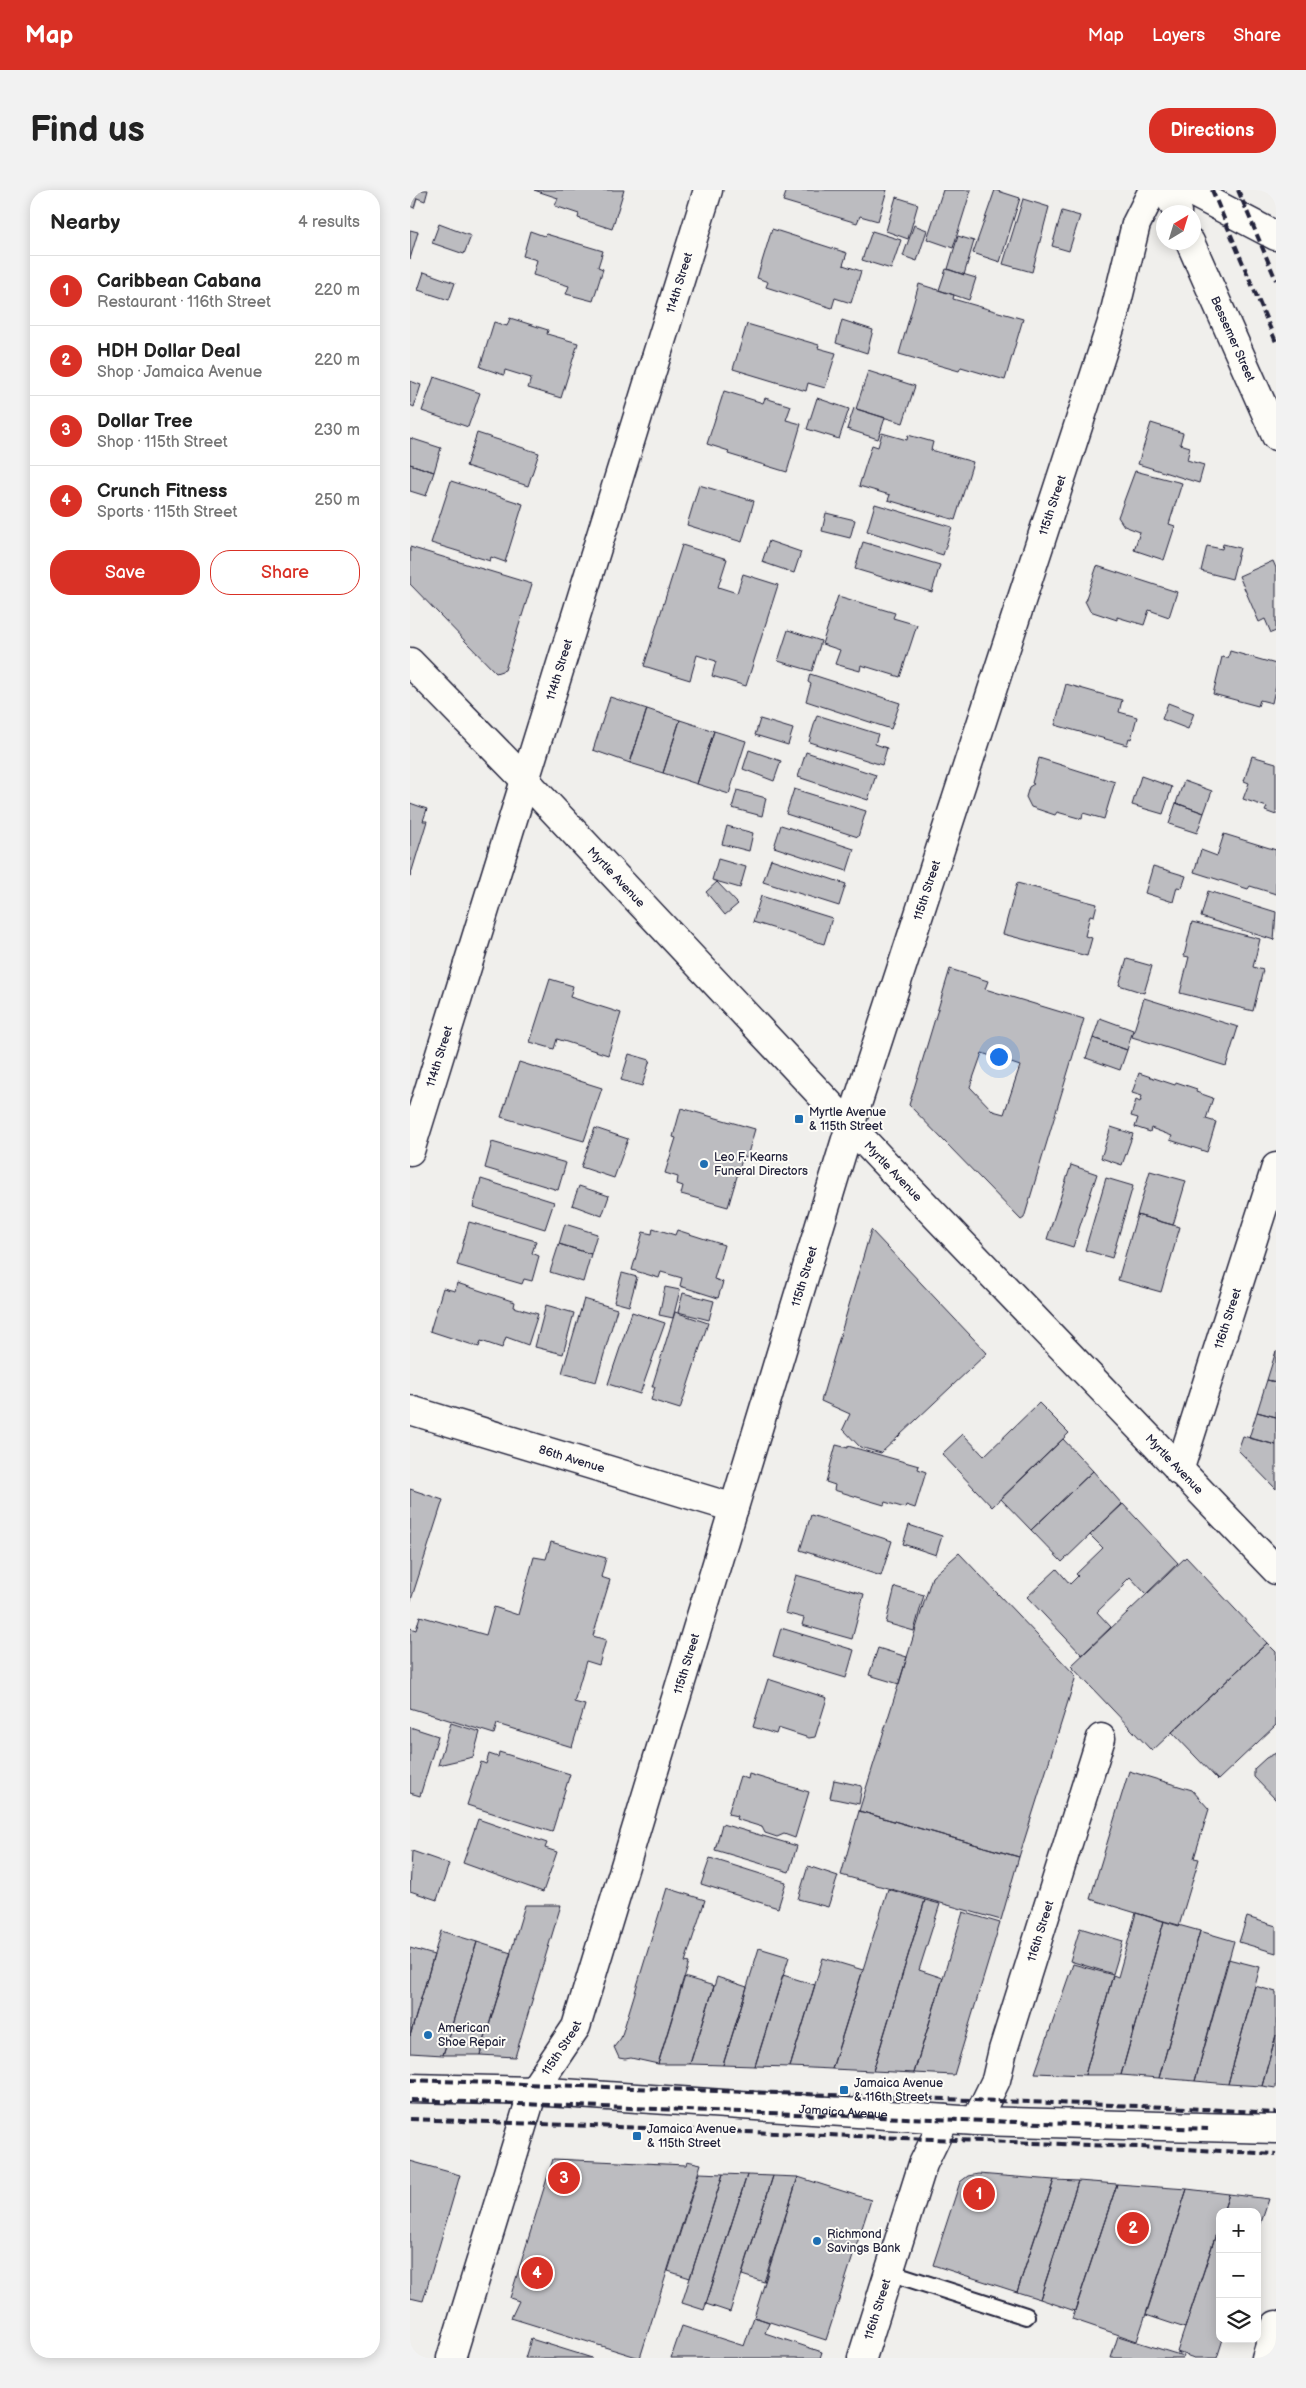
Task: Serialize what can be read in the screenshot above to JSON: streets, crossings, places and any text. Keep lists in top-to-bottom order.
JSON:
{
  "streets": {
    "street": [
      "114th Street",
      "Bessemer Street",
      "115th Street",
      "Myrtle Avenue",
      "116th Street",
      "86th Avenue",
      "Jamaica Avenue"
    ]
  },
  "crossings": [
    ["114th Street", "Myrtle Avenue"],
    ["115th Street", "Myrtle Avenue"],
    ["115th Street", "86th Avenue"],
    ["115th Street", "Jamaica Avenue"],
    ["Myrtle Avenue", "116th Street"],
    ["116th Street", "Jamaica Avenue"]
  ],
  "places": {
    "transit": ["Myrtle Avenue & 115th Street", "Jamaica Avenue & 116th Street", "Jamaica Avenue & 115th Street"],
    "other": ["Leo F. Kearns Funeral Directors", "American Shoe Repair", "Richmond Savings Bank"]
  },
  "north": "top right",
  "page": {
    "header": "Map",
    "nav": ["Map", "Layers", "Share"],
    "buttons": [
      "Directions",
      ["Save", "Share"]
    ],
    "title": "Find us",
    "heading": ["Nearby", "4 results"],
    "list": [
      {
        "mark": "1",
        "name": "Caribbean Cabana",
        "note": "Restaurant · 116th Street",
        "value": "220 m"
      },
      {
        "mark": "2",
        "name": "HDH Dollar Deal",
        "note": "Shop · Jamaica Avenue",
        "value": "220 m"
      },
      {
        "mark": "3",
        "name": "Dollar Tree",
        "note": "Shop · 115th Street",
        "value": "230 m"
      },
      {
        "mark": "4",
        "name": "Crunch Fitness",
        "note": "Sports · 115th Street",
        "value": "250 m"
      }
    ],
    "pins": [
      "3",
      "1",
      "2",
      "4"
    ],
    "map_buttons": ["+", "−"]
  }
}
